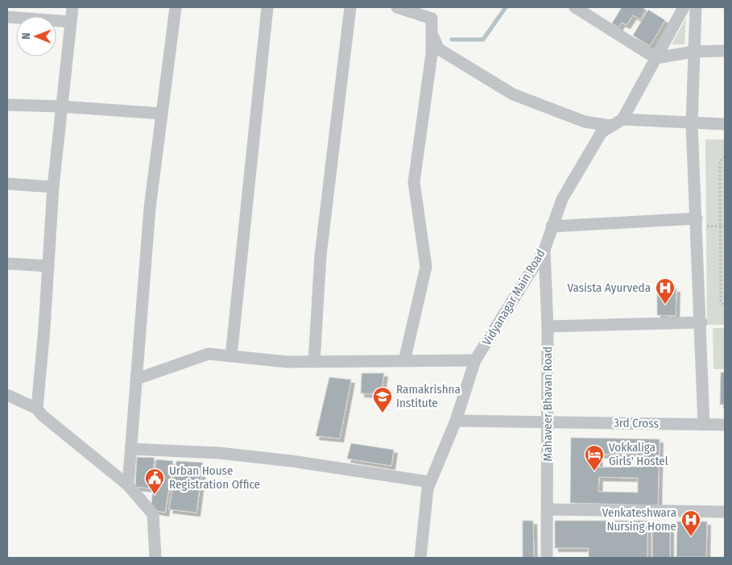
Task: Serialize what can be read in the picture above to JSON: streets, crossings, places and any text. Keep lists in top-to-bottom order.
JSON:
{
  "streets": {
    "street": ["Vidyanagar Main Road", "Mahaveer Bhavan Road", "3rd Cross"]
  },
  "crossings": [
    ["Vidyanagar Main Road", "Mahaveer Bhavan Road"],
    ["Vidyanagar Main Road", "3rd Cross"],
    ["Mahaveer Bhavan Road", "3rd Cross"]
  ],
  "places": {
    "hospital": ["Vasista Ayurveda", "Venkateshwara Nursing Home"],
    "school or university": ["Ramakrishna Institute"],
    "hotel": ["Vokkaliga Girls' Hostel"],
    "public building": ["Urban House Registration Office"]
  },
  "north": "left"
}
